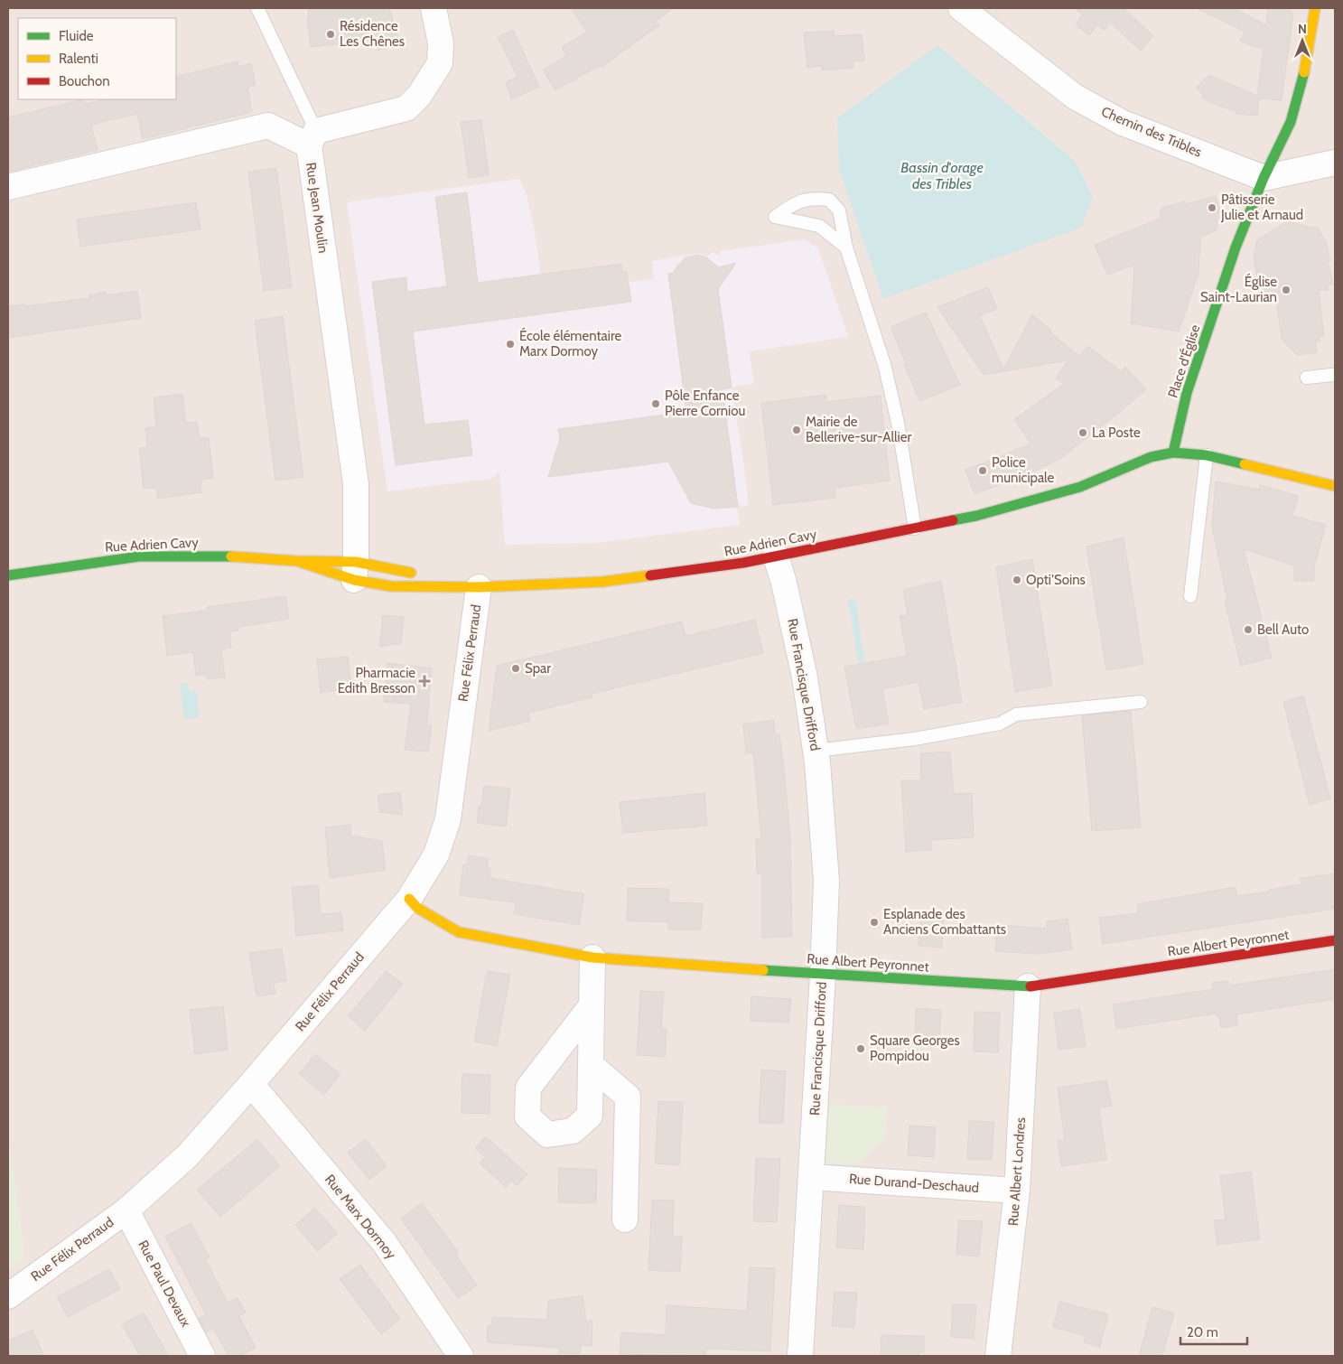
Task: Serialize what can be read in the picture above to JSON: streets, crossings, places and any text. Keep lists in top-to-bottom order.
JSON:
{
  "streets": {
    "main road": ["Place d'Église", "Rue Adrien Cavy", "Rue Albert Peyronnet"],
    "street": [
      "Chemin des Tribles",
      "Rue Jean Moulin",
      "Rue Félix Perraud",
      "Rue Francisque Drifford",
      "Rue Albert Londres",
      "Rue Durand-Deschaud",
      "Rue Marx Dormoy",
      "Rue Paul Devaux"
    ]
  },
  "crossings": [
    ["Chemin des Tribles", "Place d'Église"],
    ["Rue Jean Moulin", "Rue Adrien Cavy"],
    ["Place d'Église", "Rue Adrien Cavy"],
    ["Rue Adrien Cavy", "Rue Félix Perraud"],
    ["Rue Adrien Cavy", "Rue Francisque Drifford"],
    ["Rue Félix Perraud", "Rue Albert Peyronnet"],
    ["Rue Félix Perraud", "Rue Marx Dormoy"],
    ["Rue Félix Perraud", "Rue Paul Devaux"],
    ["Rue Francisque Drifford", "Rue Albert Peyronnet"],
    ["Rue Francisque Drifford", "Rue Durand-Deschaud"],
    ["Rue Albert Peyronnet", "Rue Albert Londres"],
    ["Rue Albert Londres", "Rue Durand-Deschaud"]
  ],
  "water": ["Bassin d'orage des Tribles"],
  "places": {
    "other": [
      "Résidence Les Chênes",
      "Pâtisserie Julie et Arnaud",
      "Église Saint-Laurian",
      "École élémentaire Marx Dormoy",
      "Pôle Enfance Pierre Corniou",
      "Mairie de Bellerive-sur-Allier",
      "La Poste",
      "Police municipale",
      "Opti'Soins",
      "Bell Auto",
      "Spar",
      "Esplanade des Anciens Combattants",
      "Square Georges Pompidou"
    ],
    "health": ["Pharmacie Edith Bresson"]
  },
  "legend": ["Fluide", "Ralenti", "Bouchon"],
  "scale_bar": "20 m",
  "north": "top"
}
